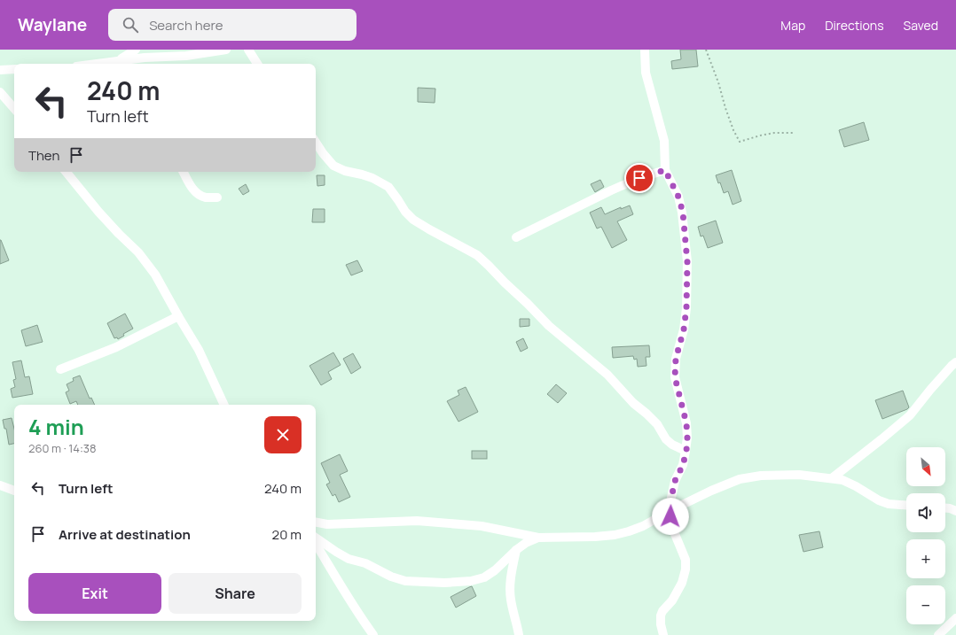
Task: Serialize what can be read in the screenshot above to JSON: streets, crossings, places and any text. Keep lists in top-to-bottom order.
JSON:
{
  "north": "bottom right",
  "page": {
    "header": "Waylane",
    "search": "Search here",
    "nav": ["Map", "Directions", "Saved"],
    "turn": ["240 m", "Turn left"],
    "then": "Then",
    "heading": ["4 min", "260 m · 14:38"],
    "map_buttons": ["+", "−"],
    "list": [
      {
        "name": "Turn left",
        "value": "240 m"
      },
      {
        "name": "Arrive at destination",
        "value": "20 m"
      }
    ],
    "buttons": ["Exit", "Share"]
  }
}
